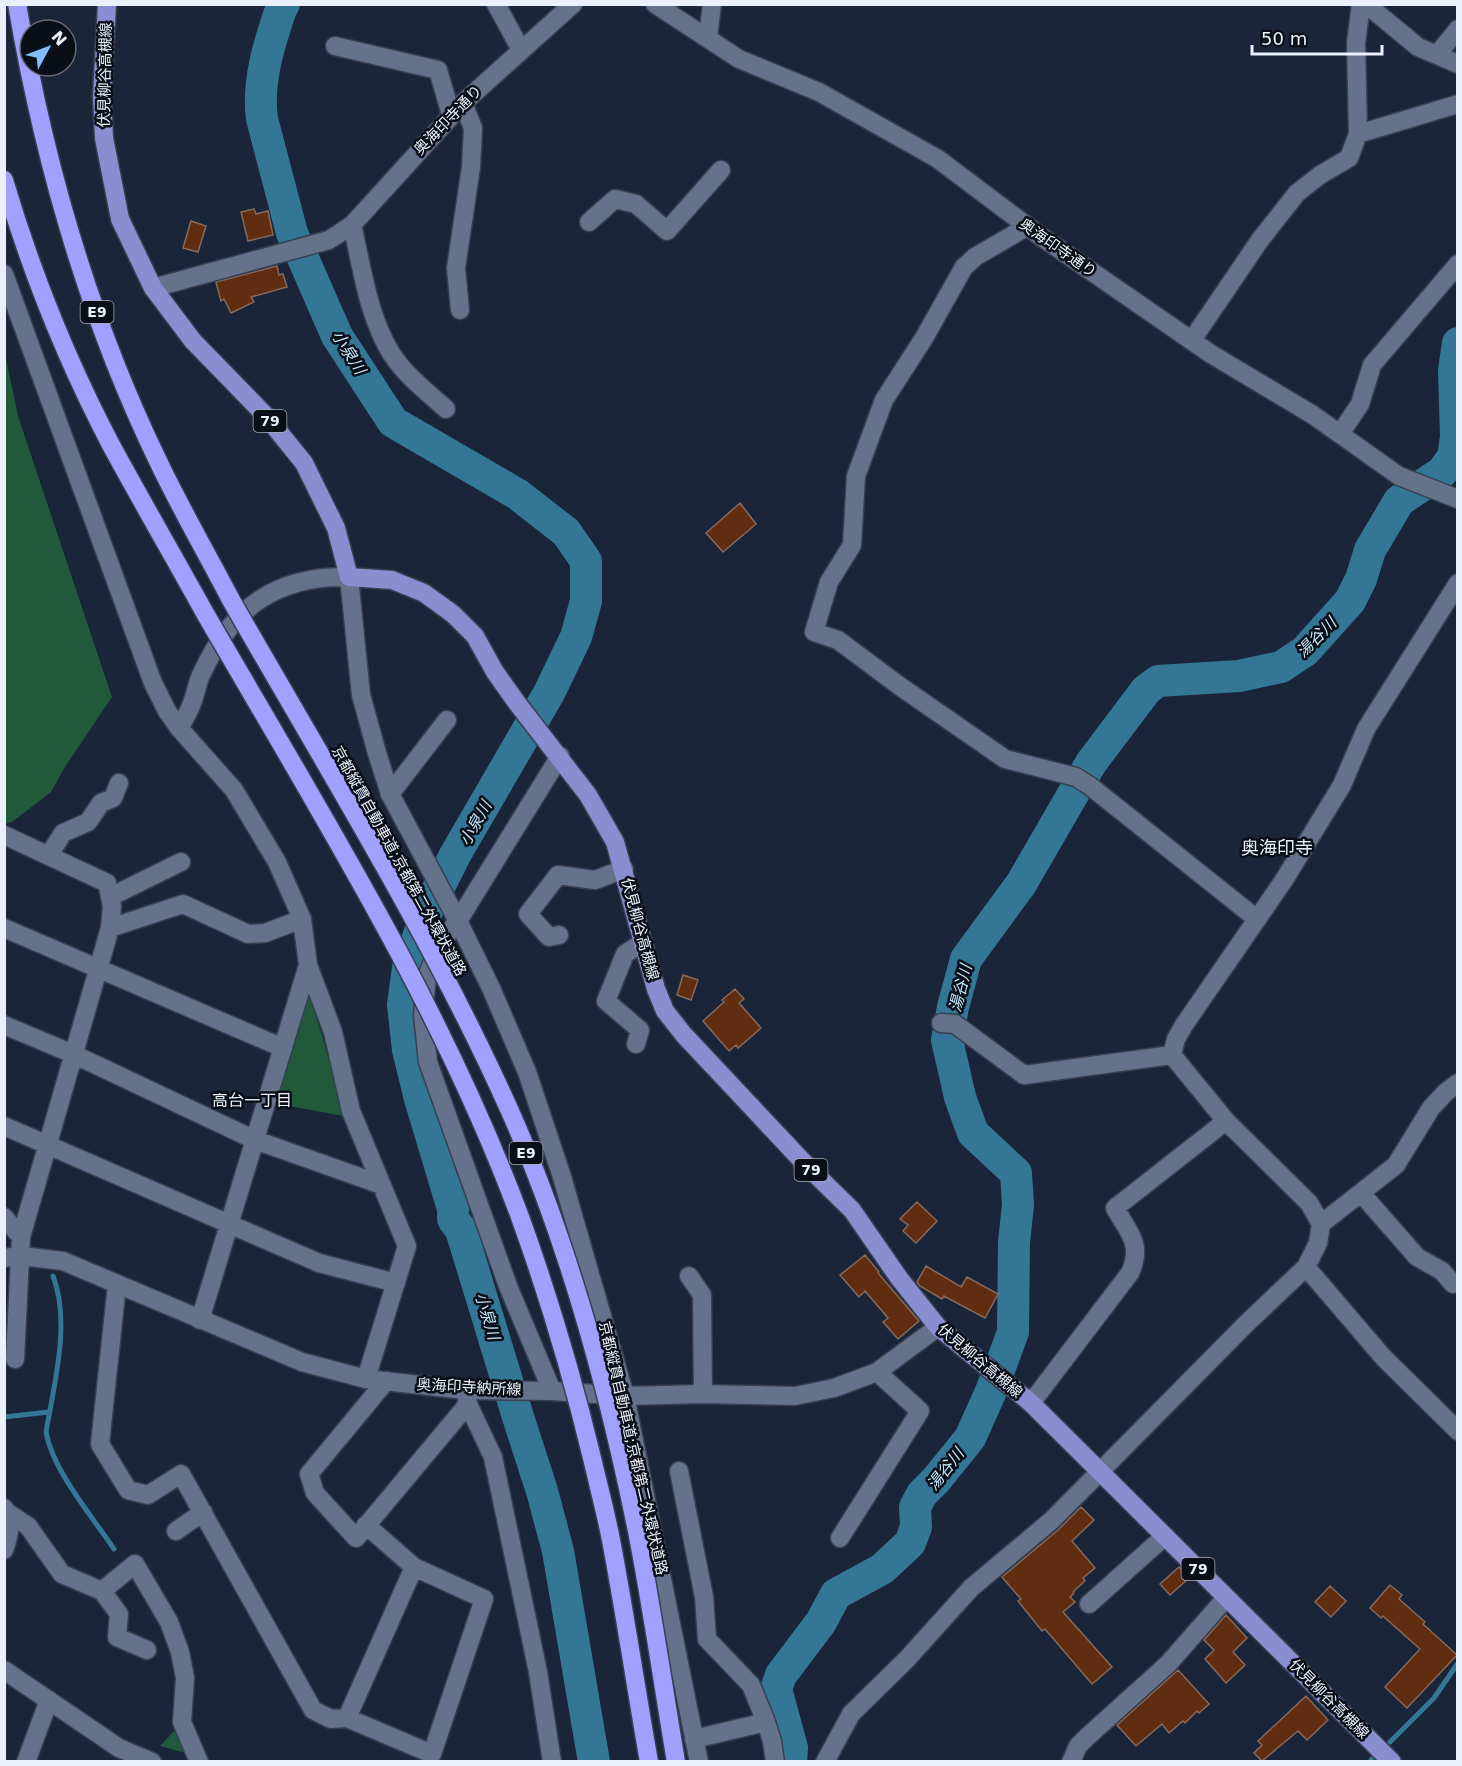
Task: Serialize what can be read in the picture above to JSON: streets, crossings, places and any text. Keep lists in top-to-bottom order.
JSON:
{
  "streets": {
    "highway": ["E9", "京都縦貫自動車道;京都第二外環状道路"],
    "main road": ["伏見柳谷高槻線", "79"],
    "street": ["奥海印寺通り", "奥海印寺納所線"]
  },
  "crossings": [
    ["伏見柳谷高槻線", "奥海印寺通り"],
    ["伏見柳谷高槻線", "奥海印寺納所線"]
  ],
  "districts": ["奥海印寺", "高台一丁目"],
  "water": ["小泉川", "湯谷川"],
  "scale_bar": "50 m",
  "north": "top right"
}
